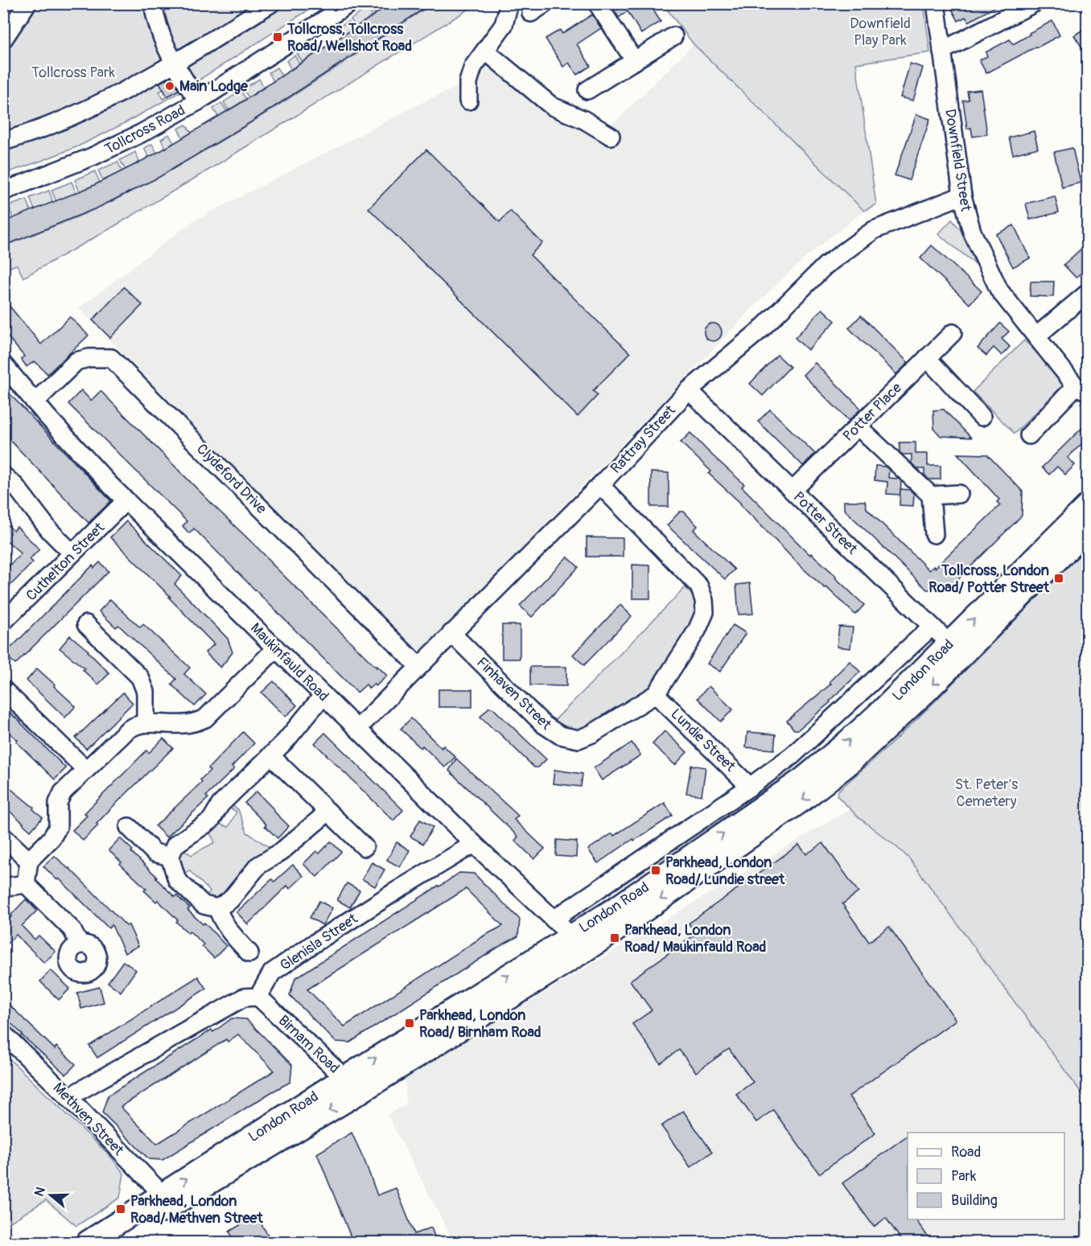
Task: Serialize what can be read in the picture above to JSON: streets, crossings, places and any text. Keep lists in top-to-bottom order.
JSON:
{
  "streets": {
    "main road": ["London Road"],
    "street": [
      "Tollcross Road",
      "Downfield Street",
      "Potter Place",
      "Rattray Street",
      "Clydeford Drive",
      "Potter Street",
      "Cuthelton Street",
      "Maukinfauld Road",
      "Finhaven Street",
      "Lundie Street",
      "Glenisla Street",
      "Birnam Road",
      "Methven Street"
    ]
  },
  "crossings": [
    ["Downfield Street", "Rattray Street"],
    ["Potter Place", "Potter Street"],
    ["Rattray Street", "Clydeford Drive"],
    ["Rattray Street", "Potter Street"],
    ["Rattray Street", "Maukinfauld Road"],
    ["Rattray Street", "Finhaven Street"],
    ["Clydeford Drive", "Maukinfauld Road"],
    ["Potter Street", "London Road"],
    ["Cuthelton Street", "Maukinfauld Road"],
    ["Maukinfauld Road", "London Road"],
    ["Maukinfauld Road", "Glenisla Street"],
    ["London Road", "Birnam Road"],
    ["London Road", "Methven Street"],
    ["Finhaven Street", "Lundie Street"],
    ["Glenisla Street", "Birnam Road"]
  ],
  "parks": ["Downfield Play Park", "Tollcross Park", "St. Peter's Cemetery"],
  "places": {
    "transit": [
      "Tollcross, Tollcross Road/ Wellshot Road",
      "Tollcross, London Road/ Potter Street",
      "Parkhead, London Road/ Lundie street",
      "Parkhead, London Road/ Maukinfauld Road",
      "Parkhead, London Road/ Birnham Road",
      "Parkhead, London Road/ Methven Street"
    ],
    "other": ["Main Lodge"]
  },
  "legend": ["Road", "Park", "Building"],
  "north": "left"
}
